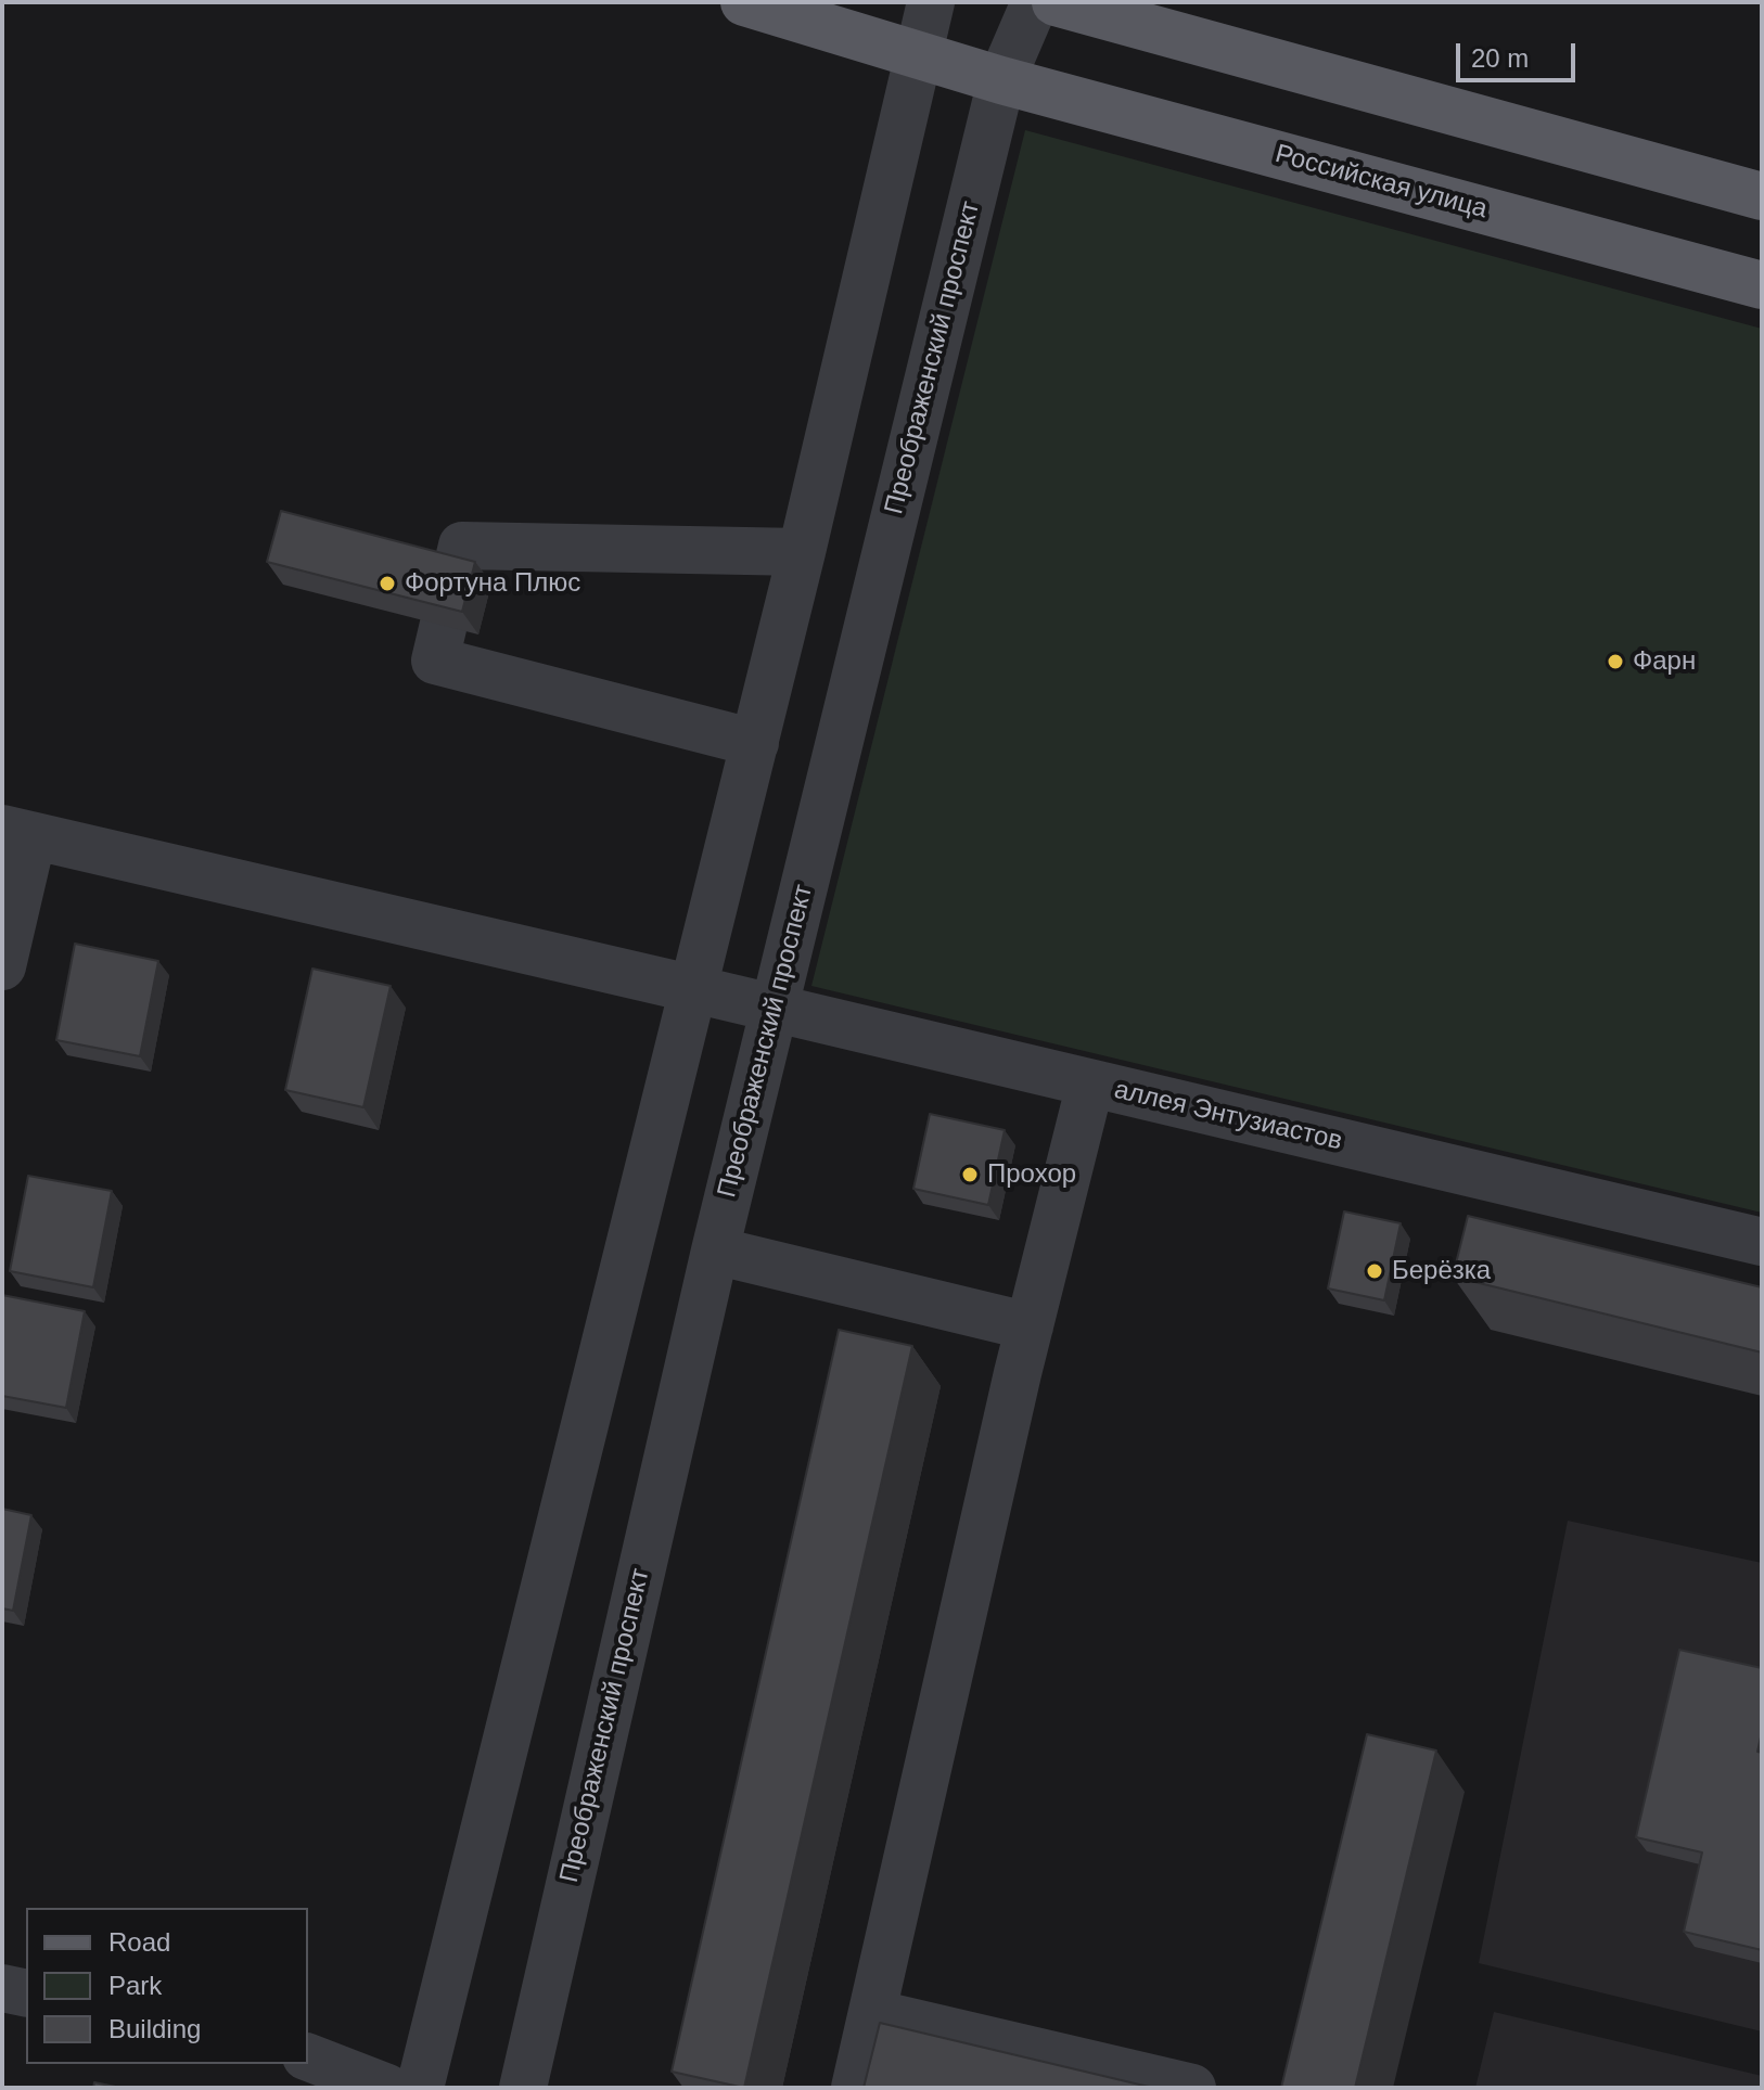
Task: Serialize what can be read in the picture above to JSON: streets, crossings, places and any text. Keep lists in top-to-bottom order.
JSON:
{
  "streets": {
    "main road": ["Российская улица"],
    "street": ["Преображенский проспект", "аллея Энтузиастов"]
  },
  "crossings": [
    ["Российская улица", "Преображенский проспект"],
    ["Преображенский проспект", "аллея Энтузиастов"]
  ],
  "places": [
    "Фортуна Плюс",
    "Фарн",
    "Прохор",
    "Берёзка"
  ],
  "legend": ["Road", "Park", "Building"],
  "scale_bar": "20 m"
}
